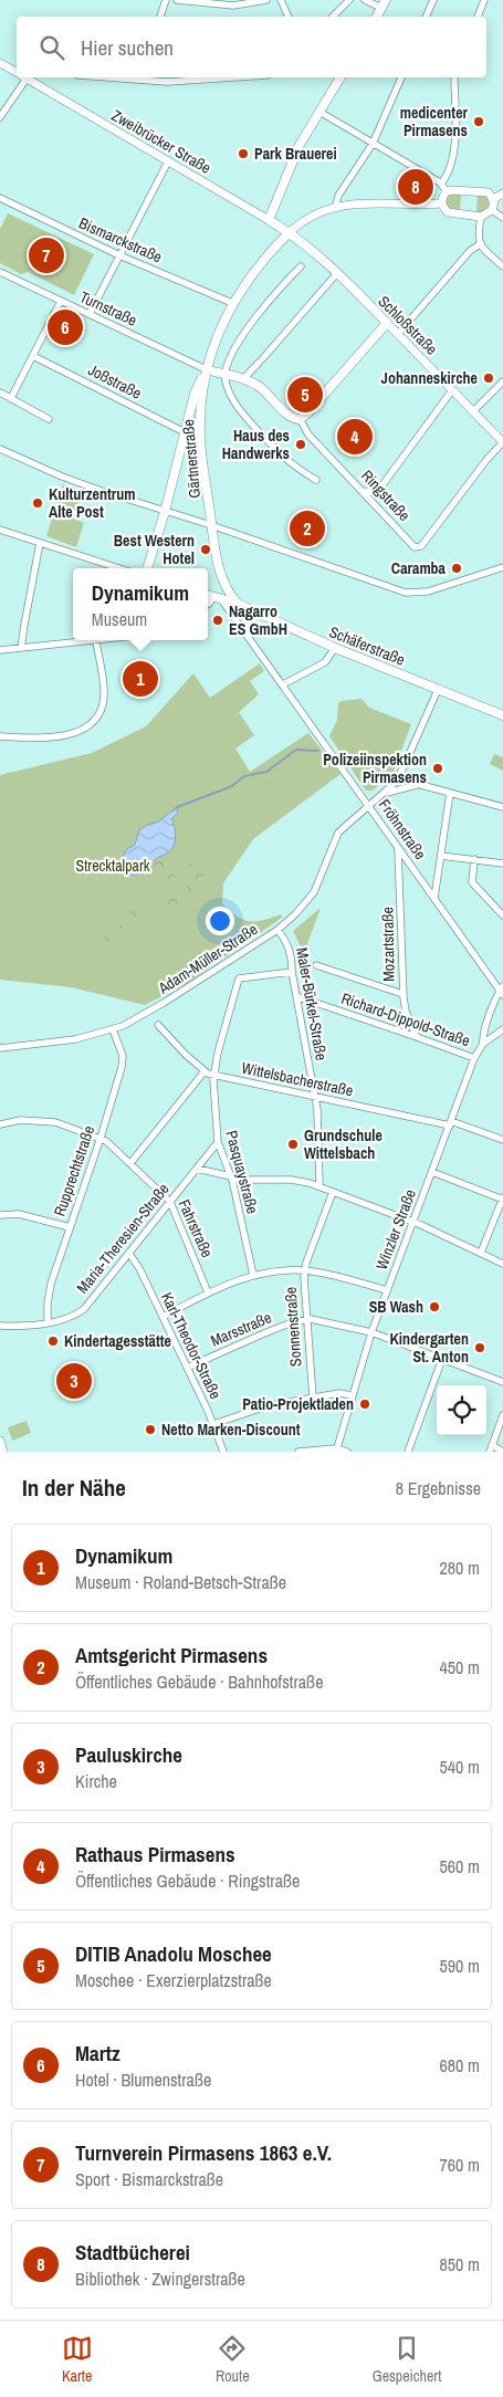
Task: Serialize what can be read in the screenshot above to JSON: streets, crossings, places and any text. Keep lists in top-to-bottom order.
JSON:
{
  "streets": {
    "main road": [
      "Zweibrücker Straße",
      "Schloßstraße",
      "Gärtnerstraße",
      "Ringstraße",
      "Schäferstraße"
    ],
    "street": [
      "Bismarckstraße",
      "Turnstraße",
      "Joßstraße",
      "Fröhnstraße",
      "Mozartstraße",
      "Adam-Müller-Straße",
      "Maler-Bürkel-Straße",
      "Richard-Dippold-Straße",
      "Wittelsbacherstraße",
      "Rupprechtstraße",
      "Pasquaystraße",
      "Fahrstraße",
      "Winzler Straße",
      "Maria-Theresien-Straße",
      "Sonnenstraße",
      "Marsstraße",
      "Karl-Theodor-Straße"
    ]
  },
  "crossings": [
    ["Zweibrücker Straße", "Schloßstraße"],
    ["Zweibrücker Straße", "Gärtnerstraße"],
    ["Bismarckstraße", "Gärtnerstraße"],
    ["Turnstraße", "Gärtnerstraße"],
    ["Turnstraße", "Ringstraße"],
    ["Schloßstraße", "Gärtnerstraße"],
    ["Schloßstraße", "Ringstraße"],
    ["Gärtnerstraße", "Ringstraße"],
    ["Gärtnerstraße", "Schäferstraße"],
    ["Schäferstraße", "Fröhnstraße"],
    ["Fröhnstraße", "Mozartstraße"],
    ["Fröhnstraße", "Adam-Müller-Straße"],
    ["Mozartstraße", "Richard-Dippold-Straße"],
    ["Adam-Müller-Straße", "Maler-Bürkel-Straße"],
    ["Adam-Müller-Straße", "Rupprechtstraße"],
    ["Maler-Bürkel-Straße", "Richard-Dippold-Straße"],
    ["Maler-Bürkel-Straße", "Wittelsbacherstraße"],
    ["Maler-Bürkel-Straße", "Pasquaystraße"],
    ["Richard-Dippold-Straße", "Winzler Straße"],
    ["Wittelsbacherstraße", "Pasquaystraße"],
    ["Wittelsbacherstraße", "Winzler Straße"],
    ["Rupprechtstraße", "Fahrstraße"],
    ["Rupprechtstraße", "Maria-Theresien-Straße"],
    ["Pasquaystraße", "Maria-Theresien-Straße"],
    ["Fahrstraße", "Maria-Theresien-Straße"],
    ["Winzler Straße", "Marsstraße"],
    ["Maria-Theresien-Straße", "Karl-Theodor-Straße"],
    ["Sonnenstraße", "Marsstraße"],
    ["Marsstraße", "Karl-Theodor-Straße"]
  ],
  "parks": ["Strecktalpark"],
  "places": [
    "medicenter Pirmasens",
    "Park Brauerei",
    "Johanneskirche",
    "Haus des Handwerks",
    "Kulturzentrum Alte Post",
    "Best Western Hotel",
    "Caramba",
    "Nagarro ES GmbH",
    "Polizeiinspektion Pirmasens",
    "Grundschule Wittelsbach",
    "SB Wash",
    "Kindertagesstätte",
    "Kindergarten St. Anton",
    "Patio-Projektladen",
    "Netto Marken-Discount"
  ],
  "page": {
    "search": "Hier suchen",
    "pins": [
      "8",
      "7",
      "6",
      "5",
      "4",
      "2",
      "1",
      "3"
    ],
    "popup": ["Dynamikum", "Museum"],
    "heading": ["In der Nähe", "8 Ergebnisse"],
    "list": [
      {
        "mark": "1",
        "name": "Dynamikum",
        "note": "Museum · Roland-Betsch-Straße",
        "value": "280 m"
      },
      {
        "mark": "2",
        "name": "Amtsgericht Pirmasens",
        "note": "Öffentliches Gebäude · Bahnhofstraße",
        "value": "450 m"
      },
      {
        "mark": "3",
        "name": "Pauluskirche",
        "note": "Kirche",
        "value": "540 m"
      },
      {
        "mark": "4",
        "name": "Rathaus Pirmasens",
        "note": "Öffentliches Gebäude · Ringstraße",
        "value": "560 m"
      },
      {
        "mark": "5",
        "name": "DITIB Anadolu Moschee",
        "note": "Moschee · Exerzierplatzstraße",
        "value": "590 m"
      },
      {
        "mark": "6",
        "name": "Martz",
        "note": "Hotel · Blumenstraße",
        "value": "680 m"
      },
      {
        "mark": "7",
        "name": "Turnverein Pirmasens 1863 e.V.",
        "note": "Sport · Bismarckstraße",
        "value": "760 m"
      },
      {
        "mark": "8",
        "name": "Stadtbücherei",
        "note": "Bibliothek · Zwingerstraße",
        "value": "850 m"
      }
    ],
    "nav": ["Karte", "Route", "Gespeichert"]
  }
}
